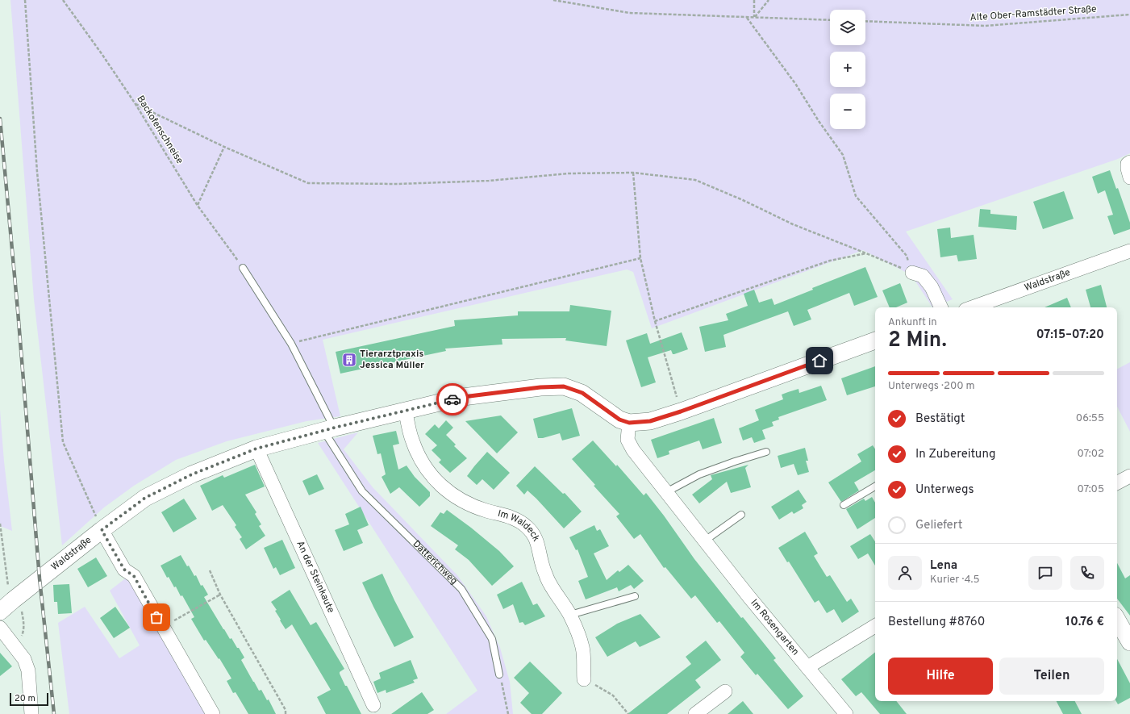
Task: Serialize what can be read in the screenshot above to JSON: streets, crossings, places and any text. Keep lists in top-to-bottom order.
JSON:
{
  "streets": {
    "street": [
      "Waldstraße",
      "Im Waldeck",
      "An der Steinkaute",
      "Im Rosengarten"
    ],
    "lane": ["Datterichweg"],
    "path": ["Alte Ober-Ramstädter Straße", "Backofenschneise"]
  },
  "crossings": [
    ["Backofenschneise", "Datterichweg"],
    ["Waldstraße", "Im Waldeck"],
    ["Waldstraße", "Datterichweg"],
    ["Waldstraße", "An der Steinkaute"],
    ["Waldstraße", "Im Rosengarten"]
  ],
  "places": {
    "building": ["Tierarztpraxis Jessica Müller"]
  },
  "scale_bar": "20 m",
  "page": {
    "map_buttons": ["+", "−"],
    "heading": ["2 Min.", "Ankunft in", "07:15–07:20"],
    "panel": [
      "Lena",
      "Kurier · 4.5",
      "Bestellung #8760",
      "10.76 €"
    ],
    "bar": "Unterwegs · 200 m",
    "list": [
      ["Bestätigt", "06:55"],
      ["In Zubereitung", "07:02"],
      ["Unterwegs", "07:05"],
      "Geliefert"
    ],
    "buttons": ["Hilfe", "Teilen"],
    "scale": "20 m"
  }
}
